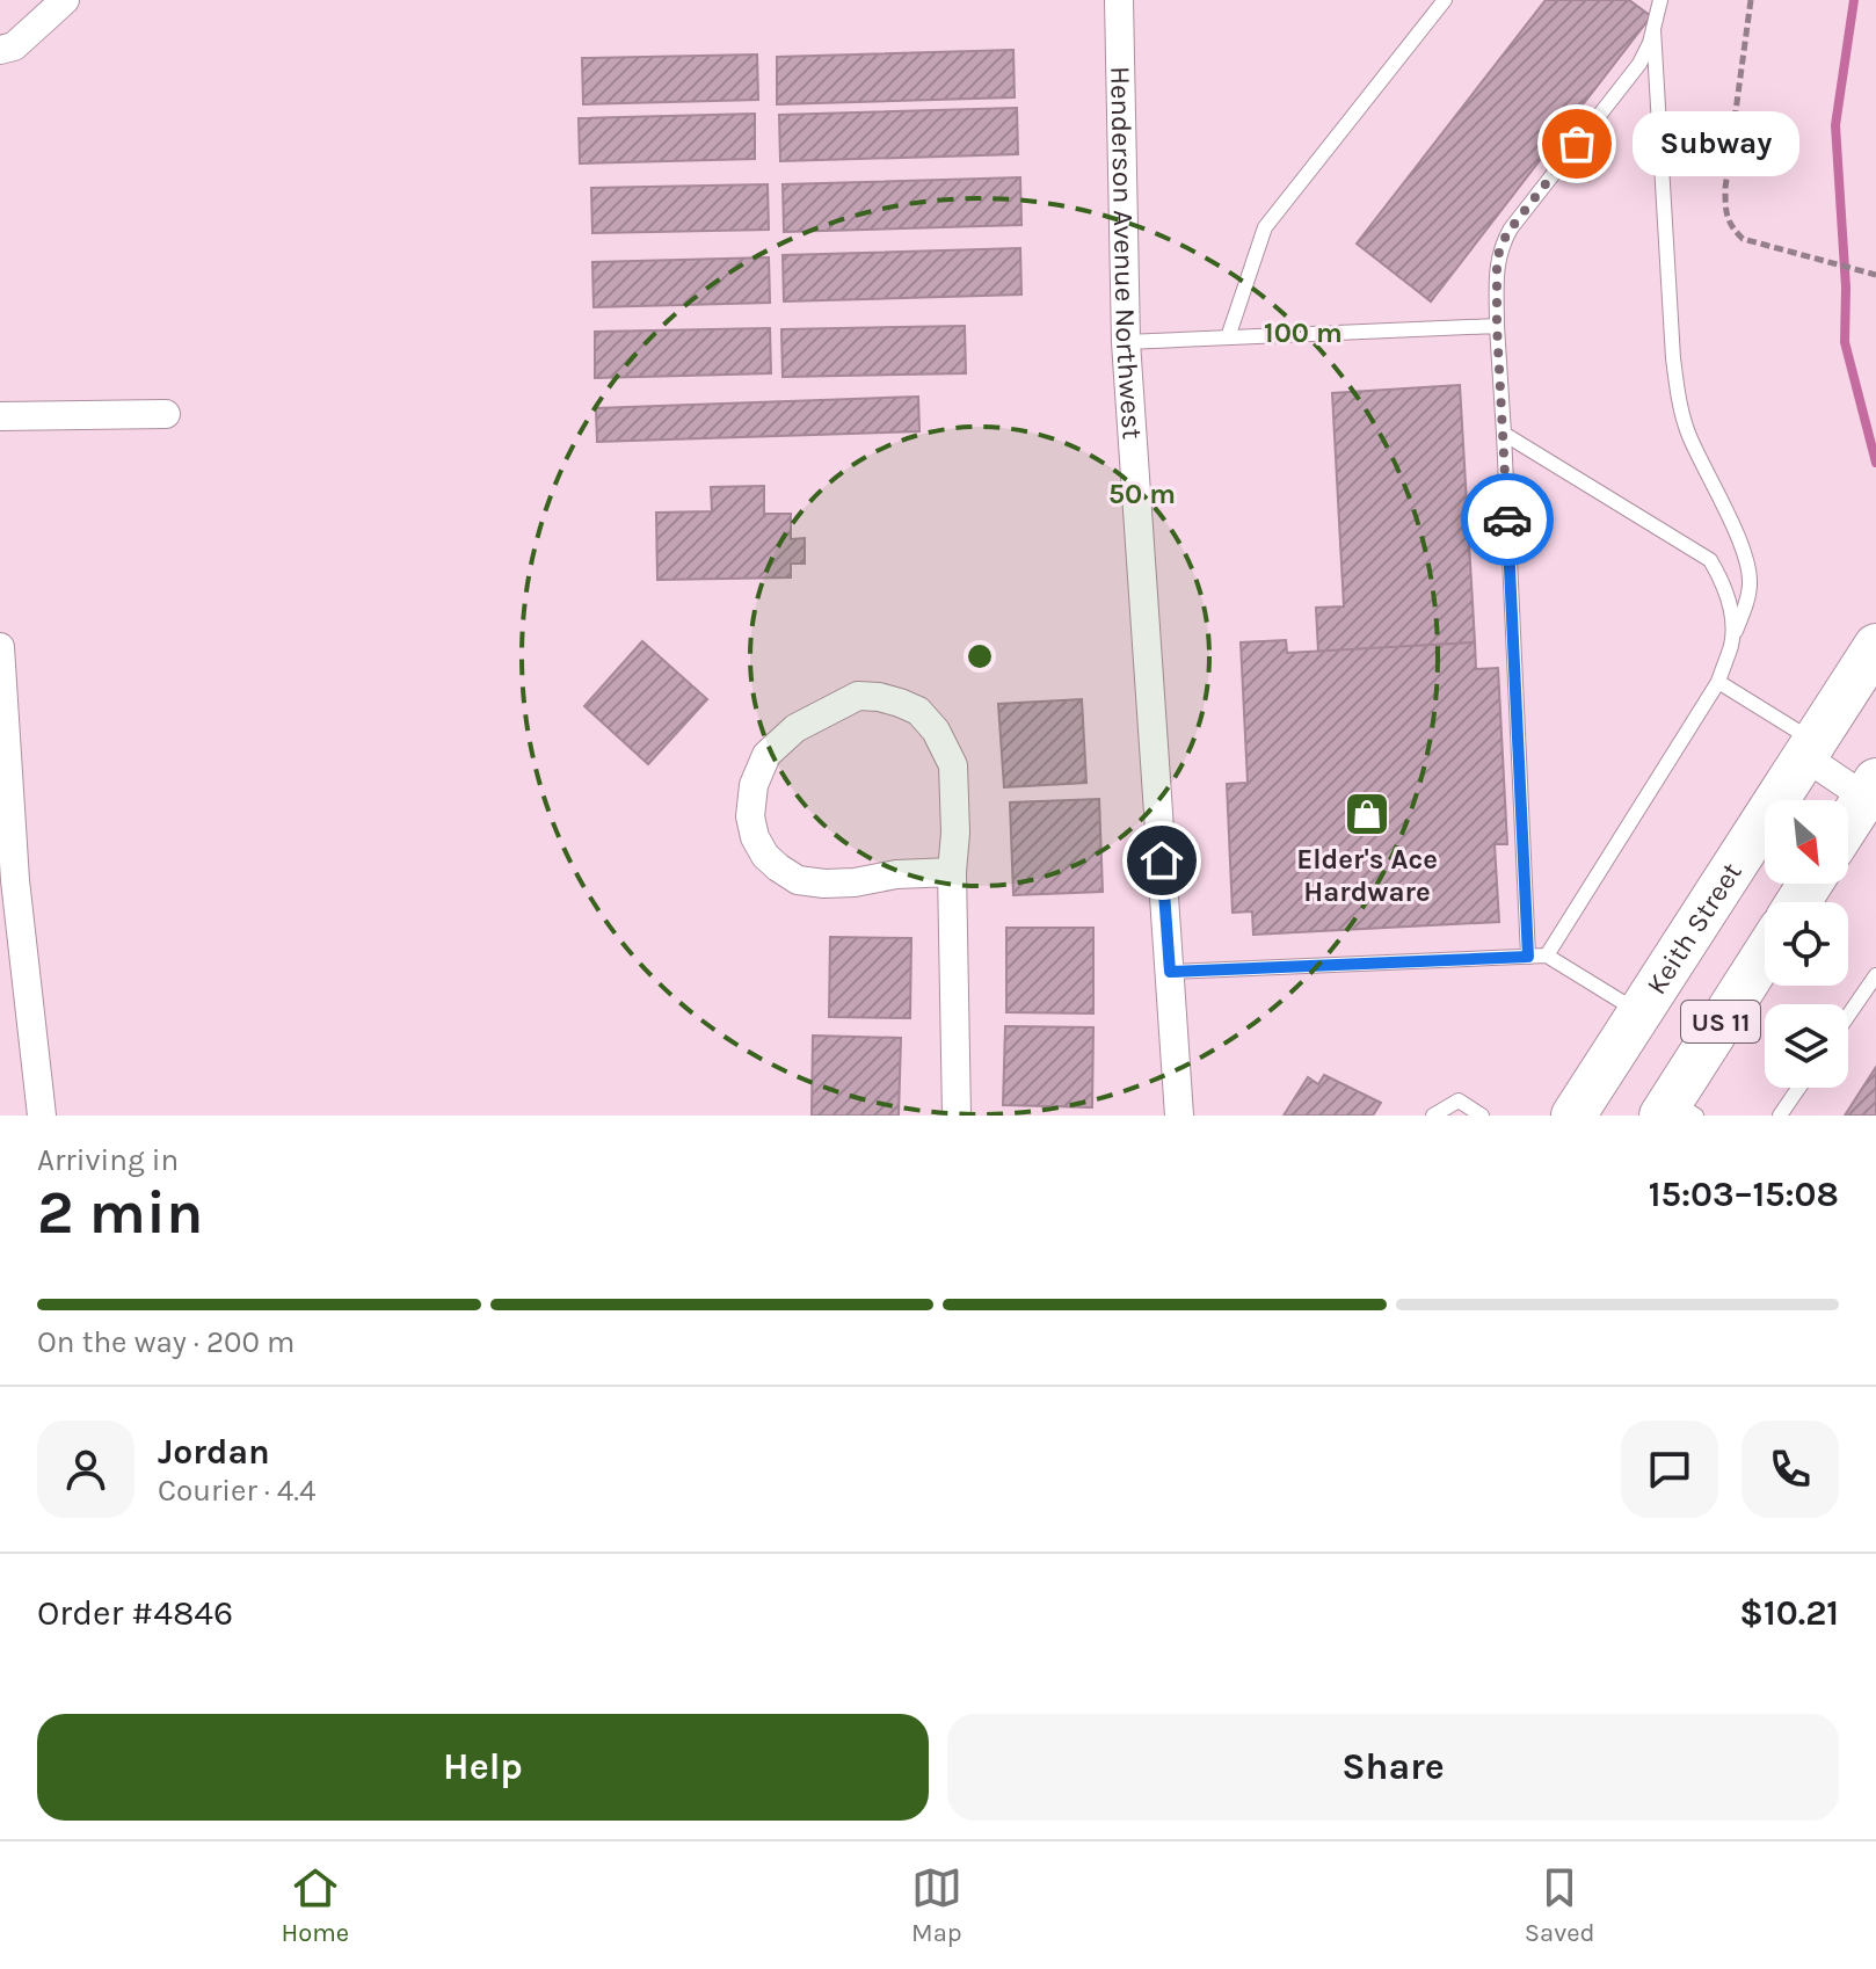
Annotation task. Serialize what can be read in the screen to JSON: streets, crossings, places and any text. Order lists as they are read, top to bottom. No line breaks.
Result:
{"streets":{"main road":["Keith Street","US 11"],"street":["Henderson Avenue Northwest"]},"places":{"other":["Subway"],"shop":["Elder's Ace Hardware"]},"north":"bottom right","page":{"bubble":"Subway","heading":["2 min","Arriving in","15:03–15:08"],"panel":["Jordan","Courier · 4.4","Order #4846","$10.21"],"bar":"On the way · 200 m","buttons":["Help","Share"],"tabs":["Home","Map","Saved"]},"rings":["100 m","50 m"]}
